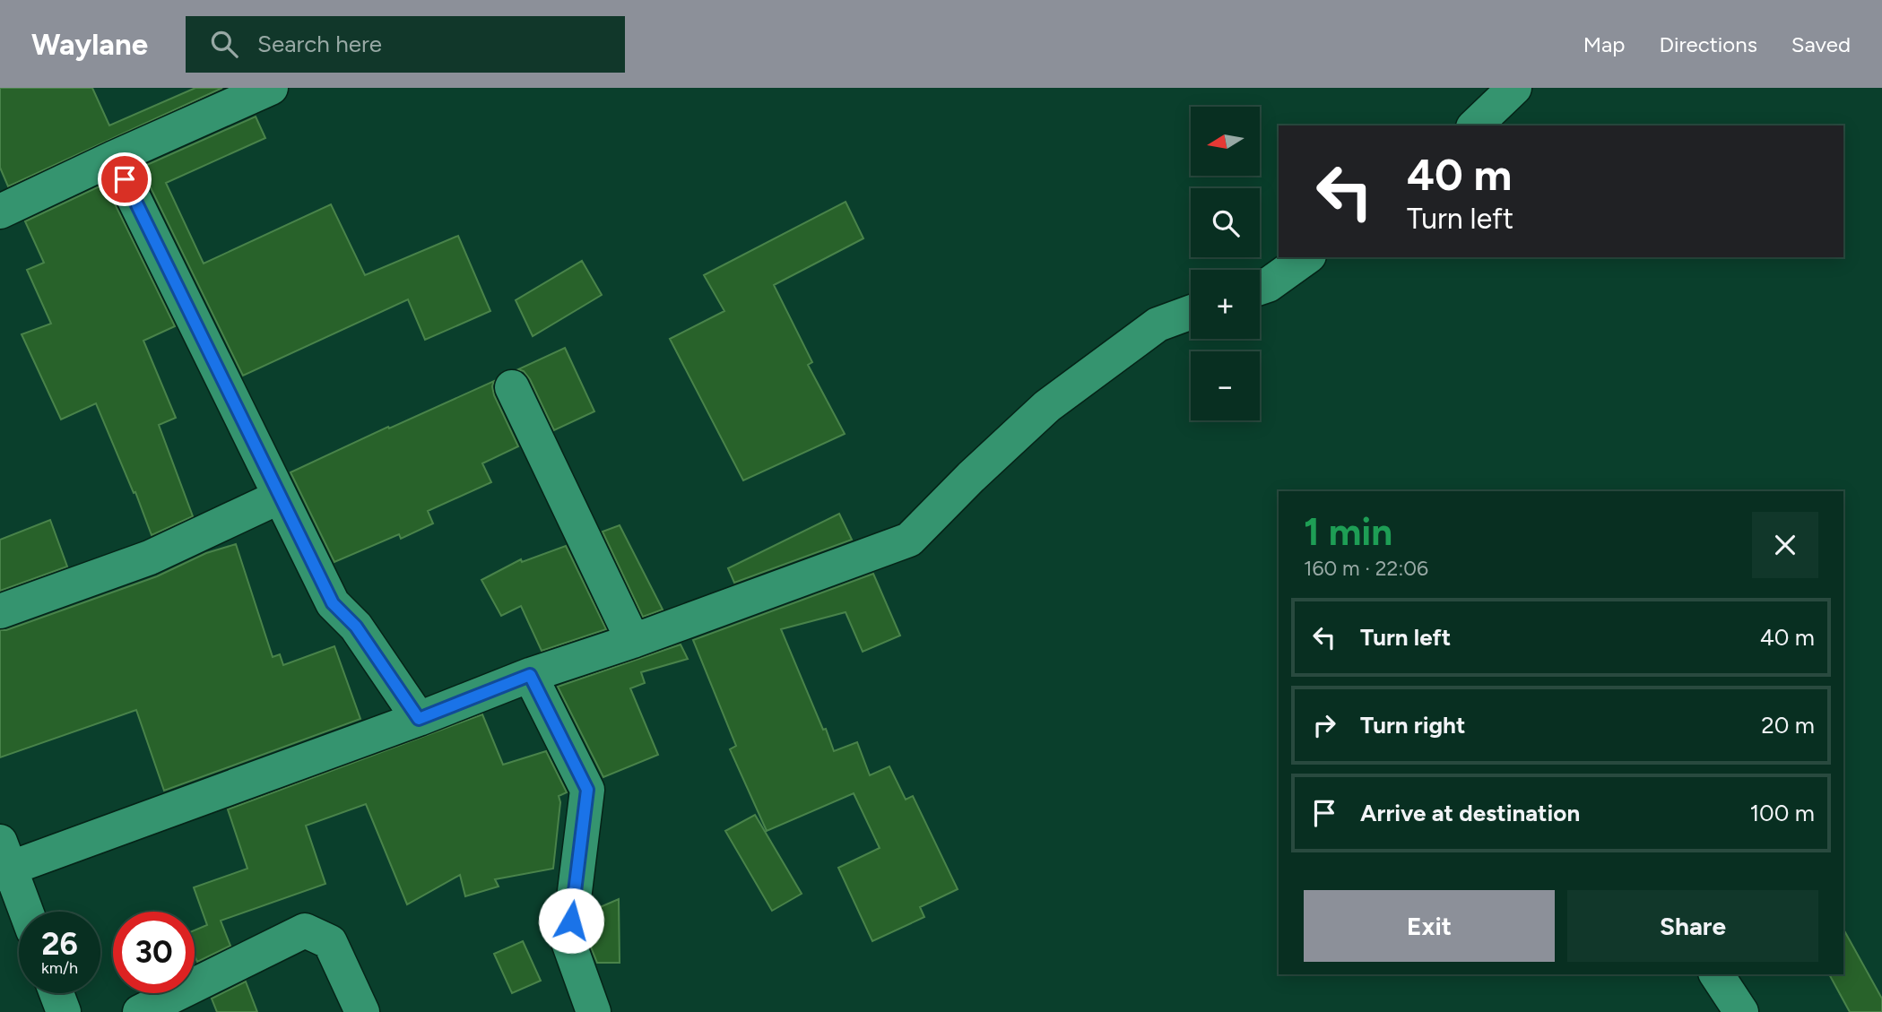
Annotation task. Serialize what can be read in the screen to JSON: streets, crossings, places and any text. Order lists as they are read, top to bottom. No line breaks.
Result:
{"north":"left","page":{"header":"Waylane","search":"Search here","nav":["Map","Directions","Saved"],"map_buttons":["+","−"],"turn":["40 m","Turn left"],"heading":["1 min","160 m · 22:06"],"list":[{"name":"Turn left","value":"40 m"},{"name":"Turn right","value":"20 m"},{"name":"Arrive at destination","value":"100 m"}],"buttons":["Exit","Share"],"speed":"26 km/h","limit":"30"}}
